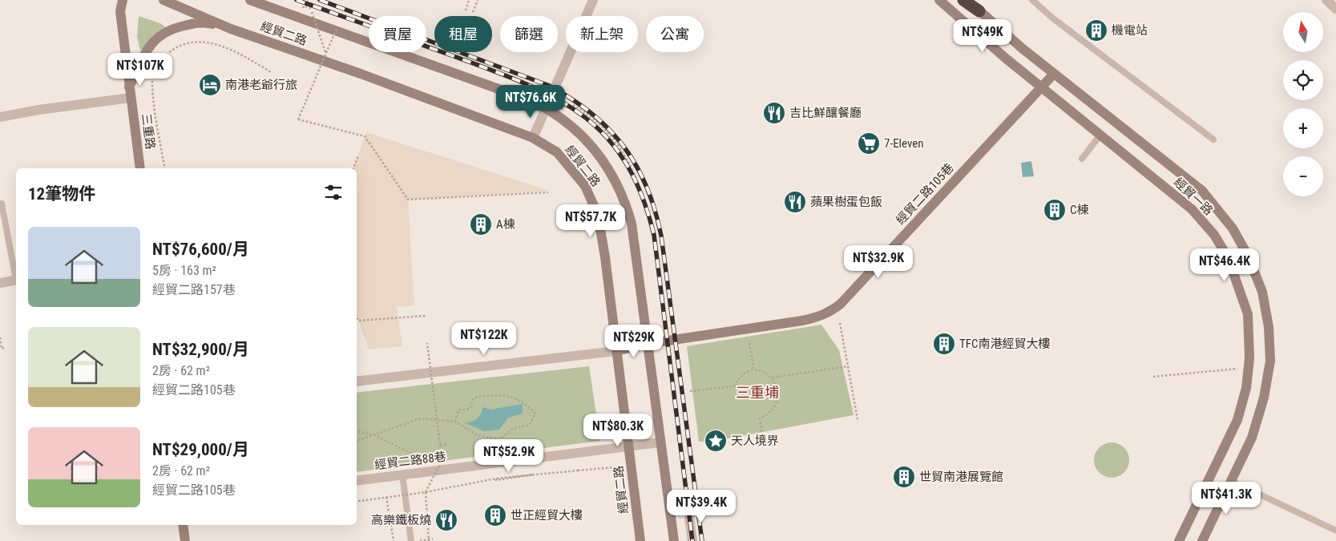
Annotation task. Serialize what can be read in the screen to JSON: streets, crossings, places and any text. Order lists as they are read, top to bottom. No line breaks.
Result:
{"streets":{"street":["經貿二路","三重路","經貿二路105巷","經貿一路","經貿二路88巷"]},"crossings":[["經貿二路","經貿二路105巷"],["經貿二路","經貿二路88巷"],["經貿二路105巷","經貿一路"]],"districts":["三重埔"],"places":{"building":["機電站","C棟","A棟","TFC南港經貿大樓","世貿南港展覽館","世正經貿大樓"],"hotel":["南港老爺行旅"],"restaurant":["吉比鮮釀餐廳","蘋果樹蛋包飯","高樂鐵板燒"],"supermarket":["7-Eleven"],"place":["天人境界"]},"north":"top","page":{"map_buttons":["+","−"],"chip":["買屋","租屋","篩選","新上架","公寓"],"price":["NT$49K","NT$107K","NT$76.6K","NT$57.7K","NT$32.9K","NT$46.4K","NT$122K","NT$29K","NT$80.3K","NT$52.9K","NT$41.3K","NT$39.4K"],"heading":"12筆物件","list":[{"name":"NT$76,600/月","note":"5房 · 163 m² · 經貿二路157巷"},{"name":"NT$32,900/月","note":"2房 · 62 m² · 經貿二路105巷"},{"name":"NT$29,000/月","note":"2房 · 62 m² · 經貿二路105巷"}]}}
